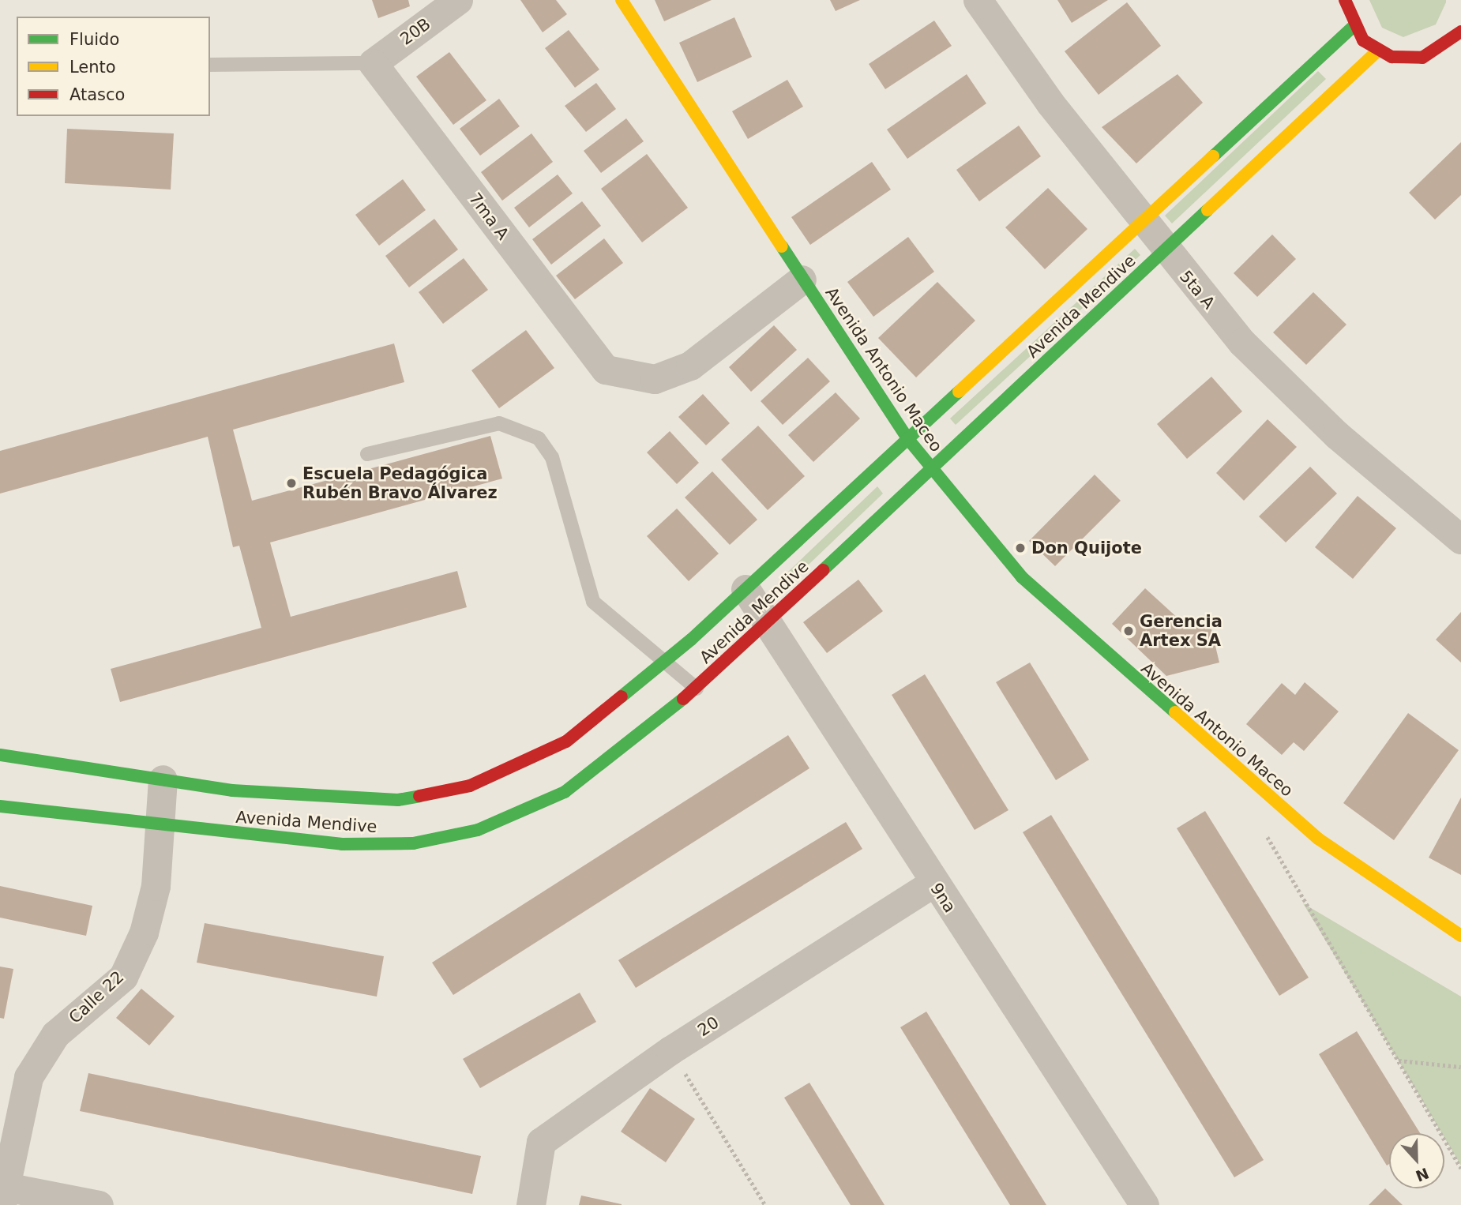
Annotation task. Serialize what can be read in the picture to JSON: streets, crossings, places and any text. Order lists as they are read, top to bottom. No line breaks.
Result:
{"streets":{"street":["20B","7ma A","5ta A","Avenida Mendive","Avenida Antonio Maceo","9na","Calle 22","20"]},"crossings":[["20B","7ma A"],["7ma A","Avenida Antonio Maceo"],["5ta A","Avenida Mendive"],["Avenida Mendive","Avenida Antonio Maceo"],["Avenida Mendive","9na"],["Avenida Mendive","Calle 22"],["9na","20"]],"places":["Escuela Pedagógica Rubén Bravo Álvarez","Don Quijote","Gerencia Artex SA"],"legend":["Fluido","Lento","Atasco"],"north":"bottom"}
